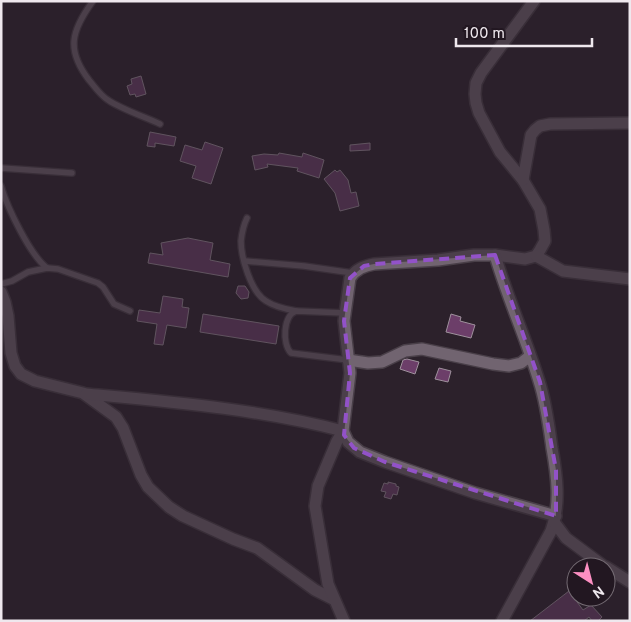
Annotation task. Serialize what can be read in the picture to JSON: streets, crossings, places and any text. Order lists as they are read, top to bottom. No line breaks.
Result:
{"scale_bar":"100 m","north":"bottom right"}
